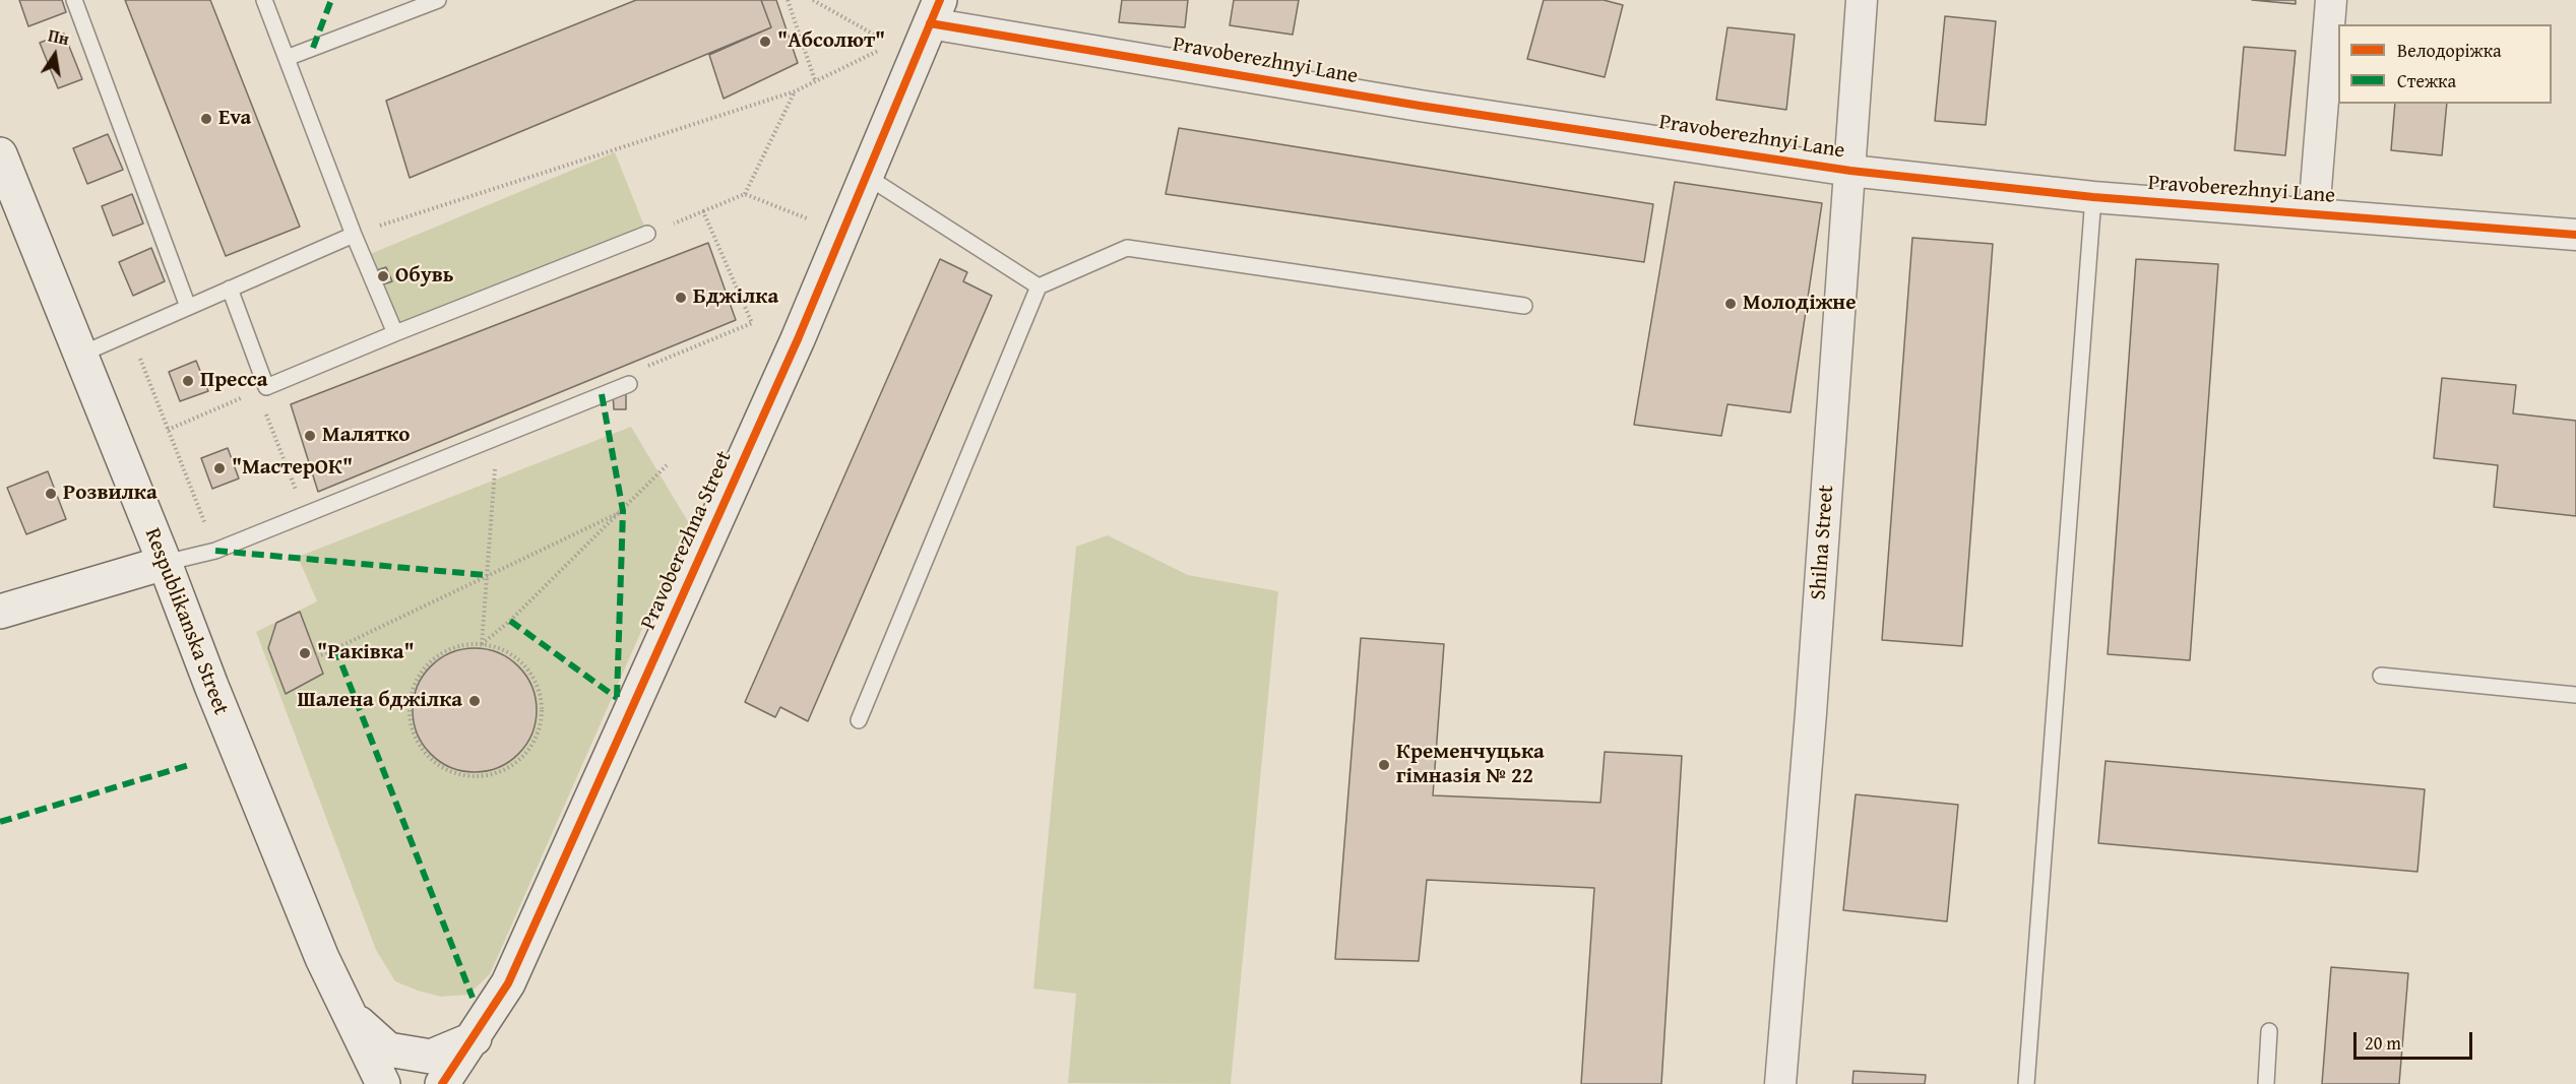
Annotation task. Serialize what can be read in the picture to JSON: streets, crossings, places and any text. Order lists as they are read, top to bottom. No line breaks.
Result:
{"streets":{"street":["Pravoberezhnyi Lane","Pravoberezhna Street","Shilna Street","Respublikanska Street"]},"crossings":[["Pravoberezhnyi Lane","Pravoberezhna Street"],["Pravoberezhnyi Lane","Shilna Street"]],"places":["\"Абсолют\"","Eva","Обувь","Бджілка","Молодіжне","Пресса","Малятко","\"МастерОК\"","Розвилка","\"Раківка\"","Шалена бджілка","Кременчуцька гімназія № 22"],"legend":["Велодоріжка","Стежка"],"scale_bar":"20 m","north":"top"}
